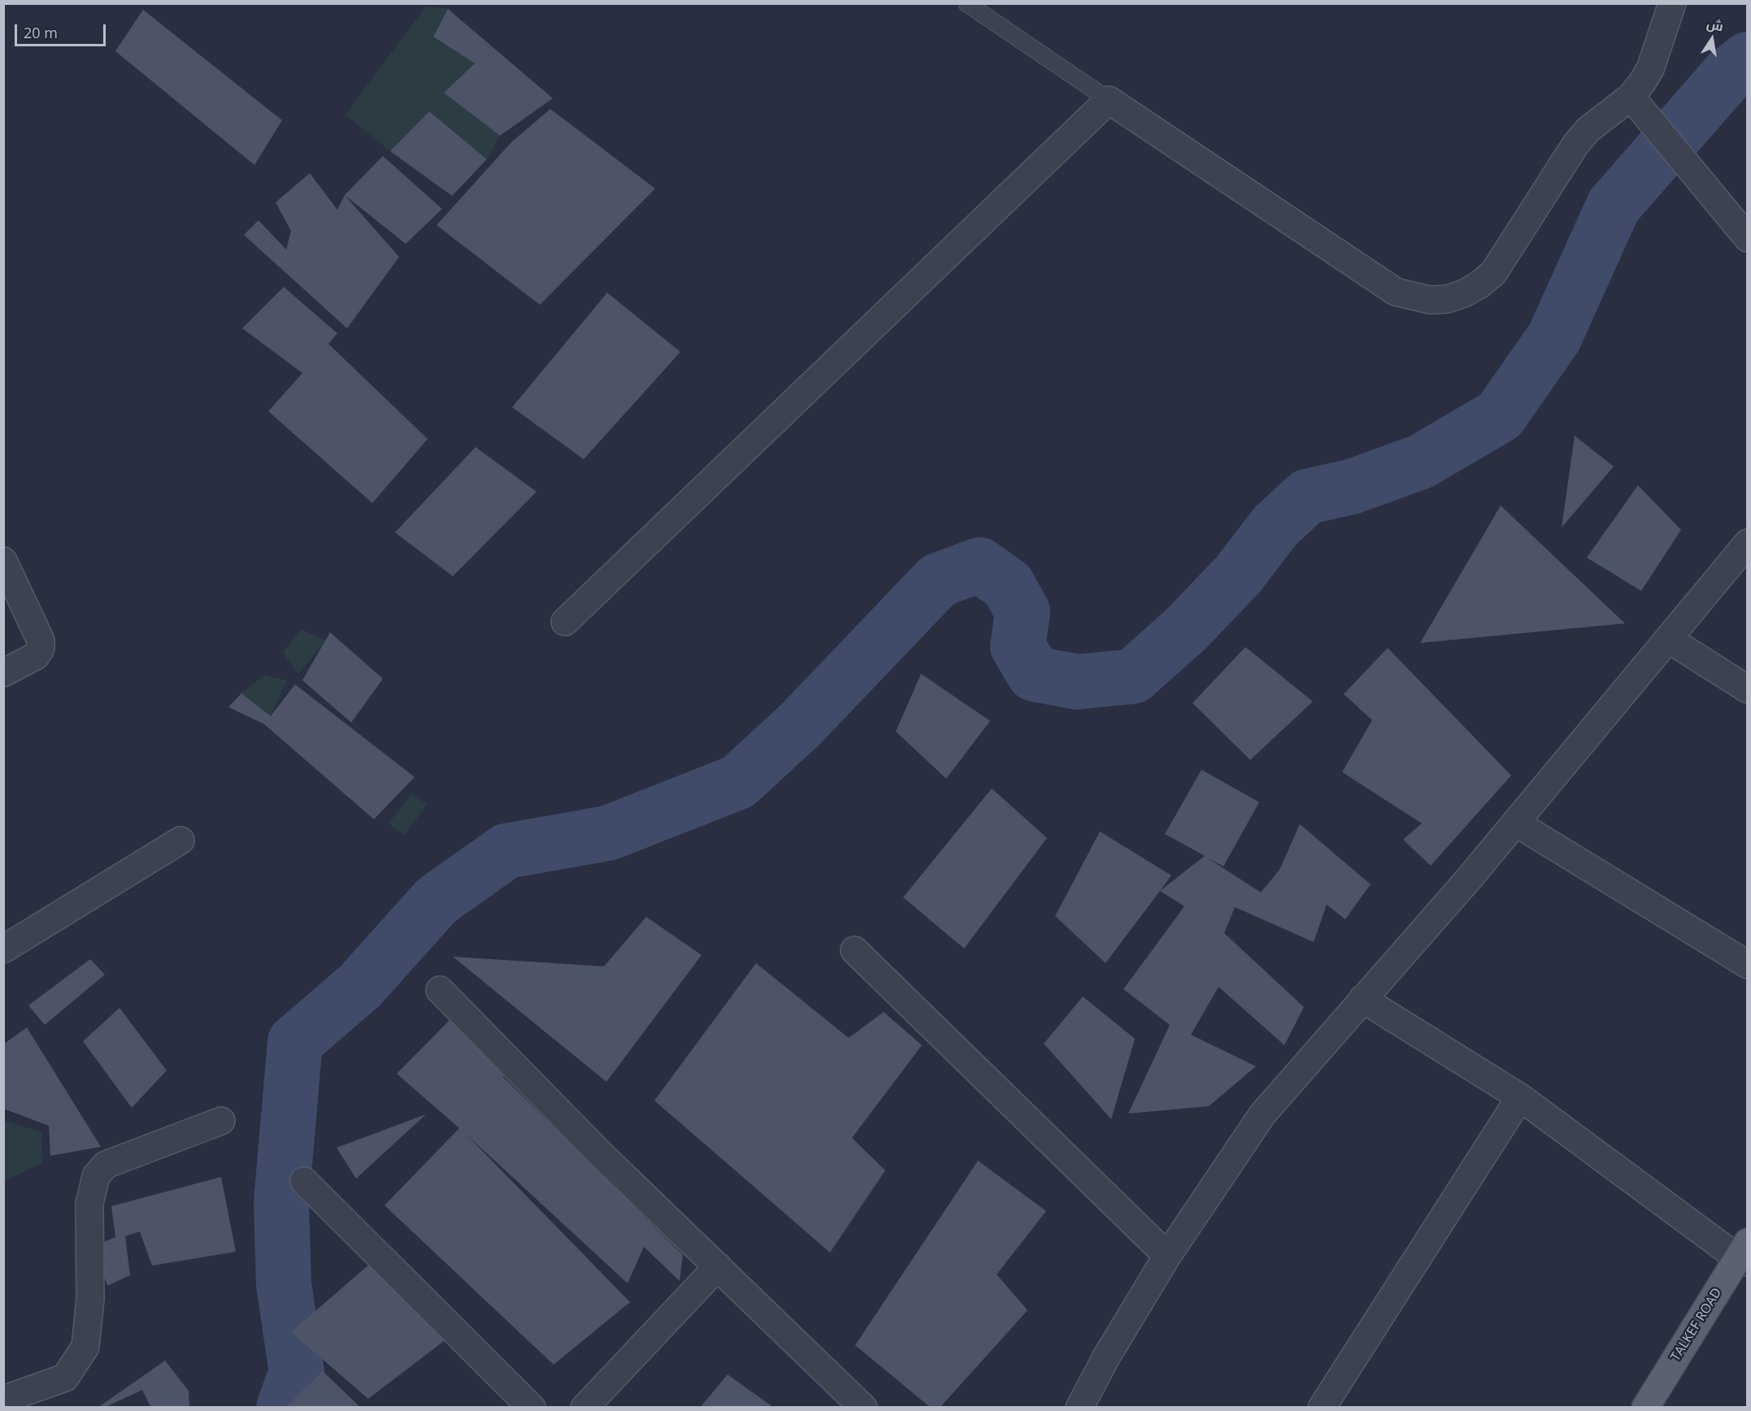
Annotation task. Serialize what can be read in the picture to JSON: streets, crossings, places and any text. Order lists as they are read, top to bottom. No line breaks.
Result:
{"streets":{"main road":["TALKEF ROAD"]},"scale_bar":"20 m","north":"top"}
